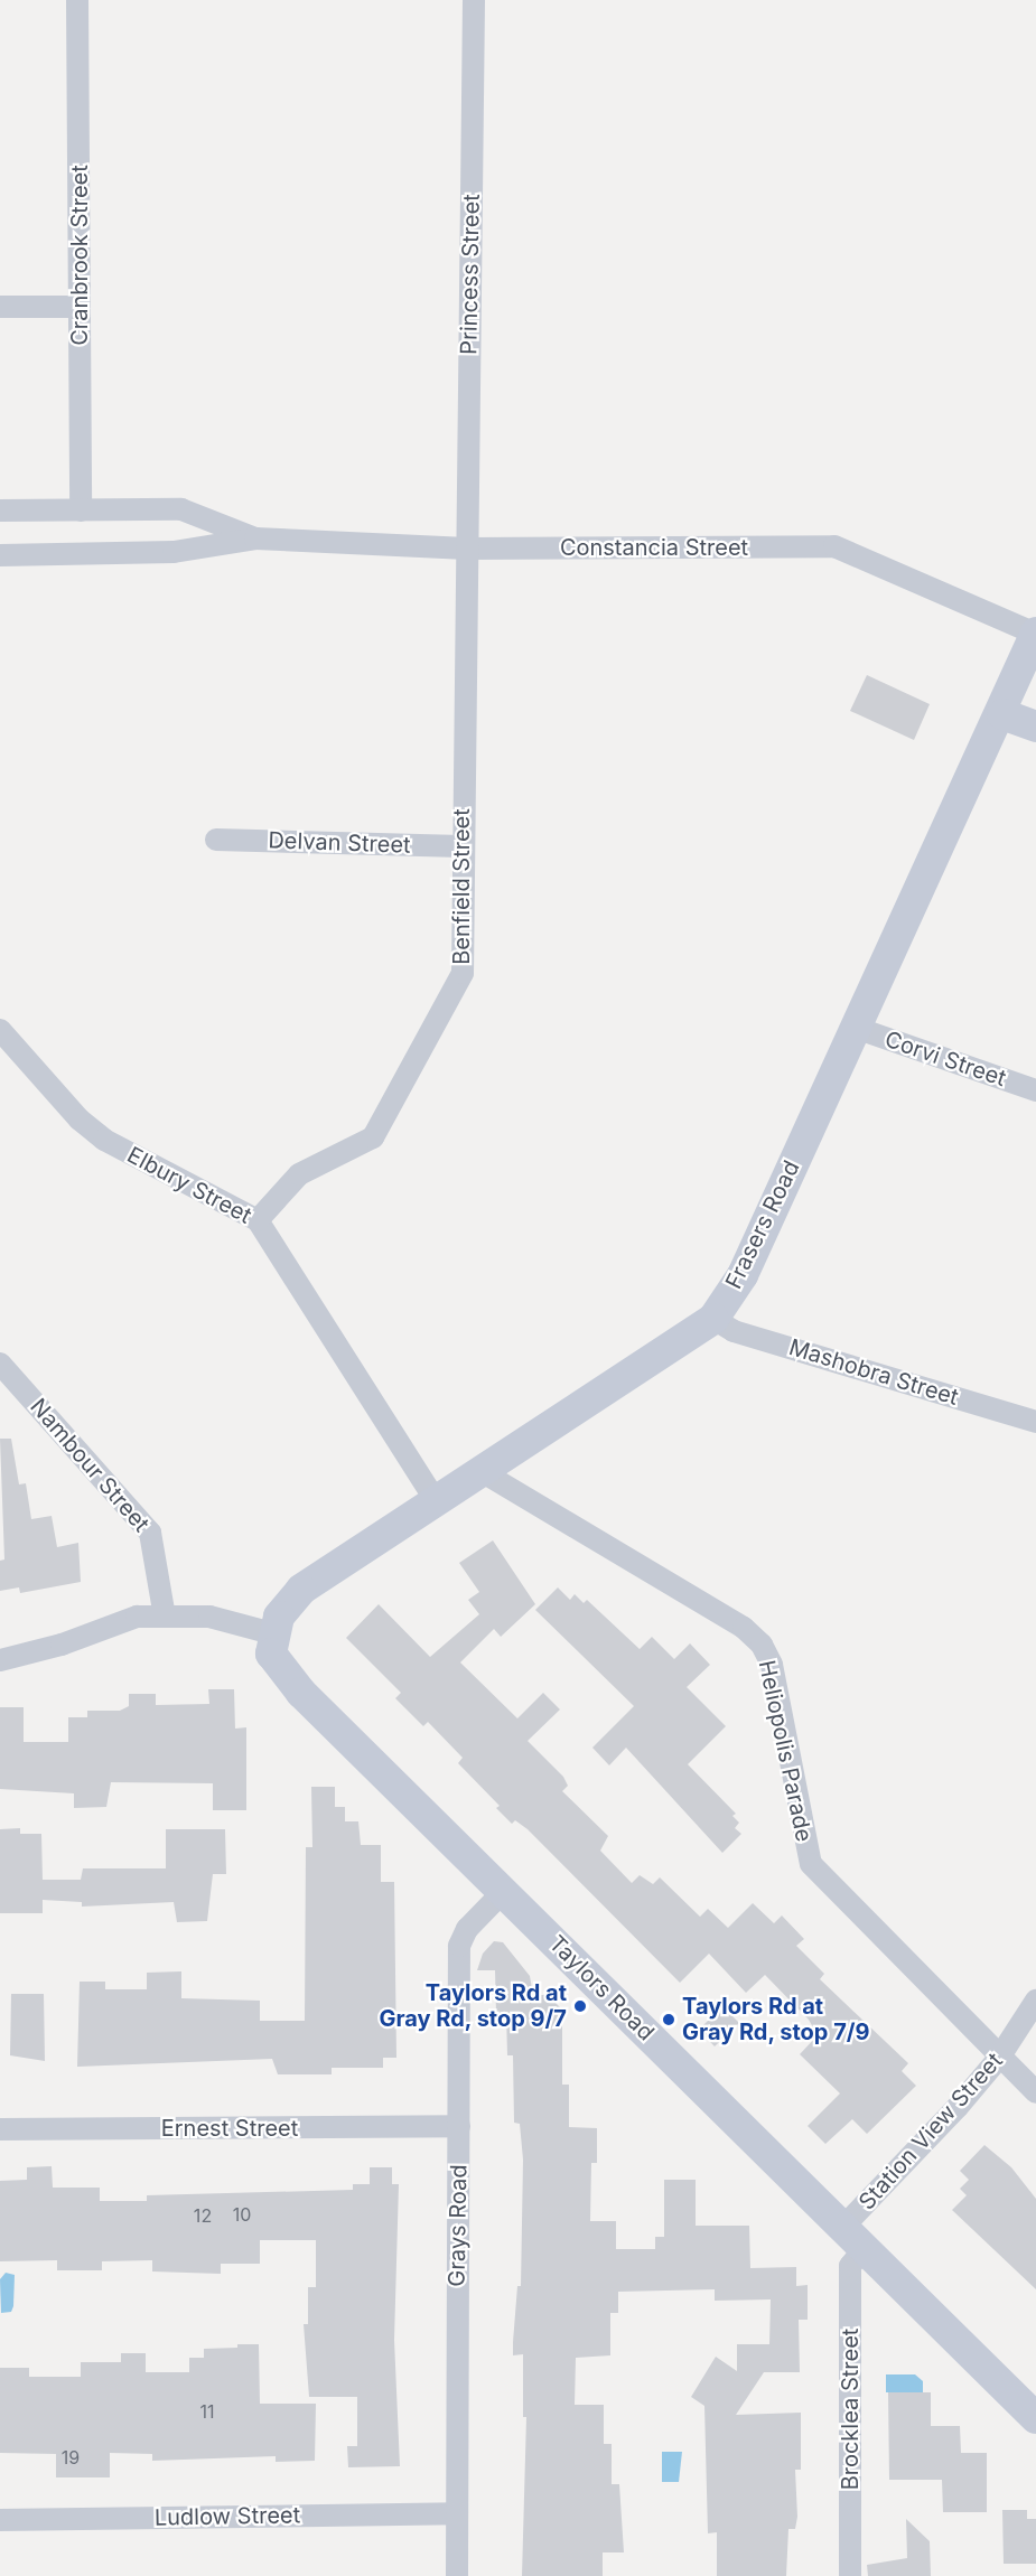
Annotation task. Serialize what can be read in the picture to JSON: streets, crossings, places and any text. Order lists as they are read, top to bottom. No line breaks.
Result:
{"streets":{"street":["Cranbrook Street","Princess Street","Constancia Street","Delvan Street","Benfield Street","Corvi Street","Elbury Street","Frasers Road","Mashobra Street","Nambour Street","Heliopolis Parade","Taylors Road","Ernest Street","Station View Street","Grays Road","Brocklea Street","Ludlow Street"]},"crossings":[["Cranbrook Street","Constancia Street"],["Princess Street","Constancia Street"],["Princess Street","Benfield Street"],["Constancia Street","Benfield Street"],["Constancia Street","Frasers Road"],["Delvan Street","Benfield Street"],["Benfield Street","Elbury Street"],["Corvi Street","Frasers Road"],["Elbury Street","Frasers Road"],["Frasers Road","Mashobra Street"],["Frasers Road","Heliopolis Parade"],["Frasers Road","Taylors Road"],["Heliopolis Parade","Station View Street"],["Taylors Road","Station View Street"],["Taylors Road","Grays Road"],["Taylors Road","Brocklea Street"],["Ernest Street","Grays Road"],["Station View Street","Brocklea Street"],["Grays Road","Ludlow Street"]],"places":["Taylors Rd at Gray Rd, stop 9/7","Taylors Rd at Gray Rd, stop 7/9"],"house_numbers":["10","12","11","19"]}
